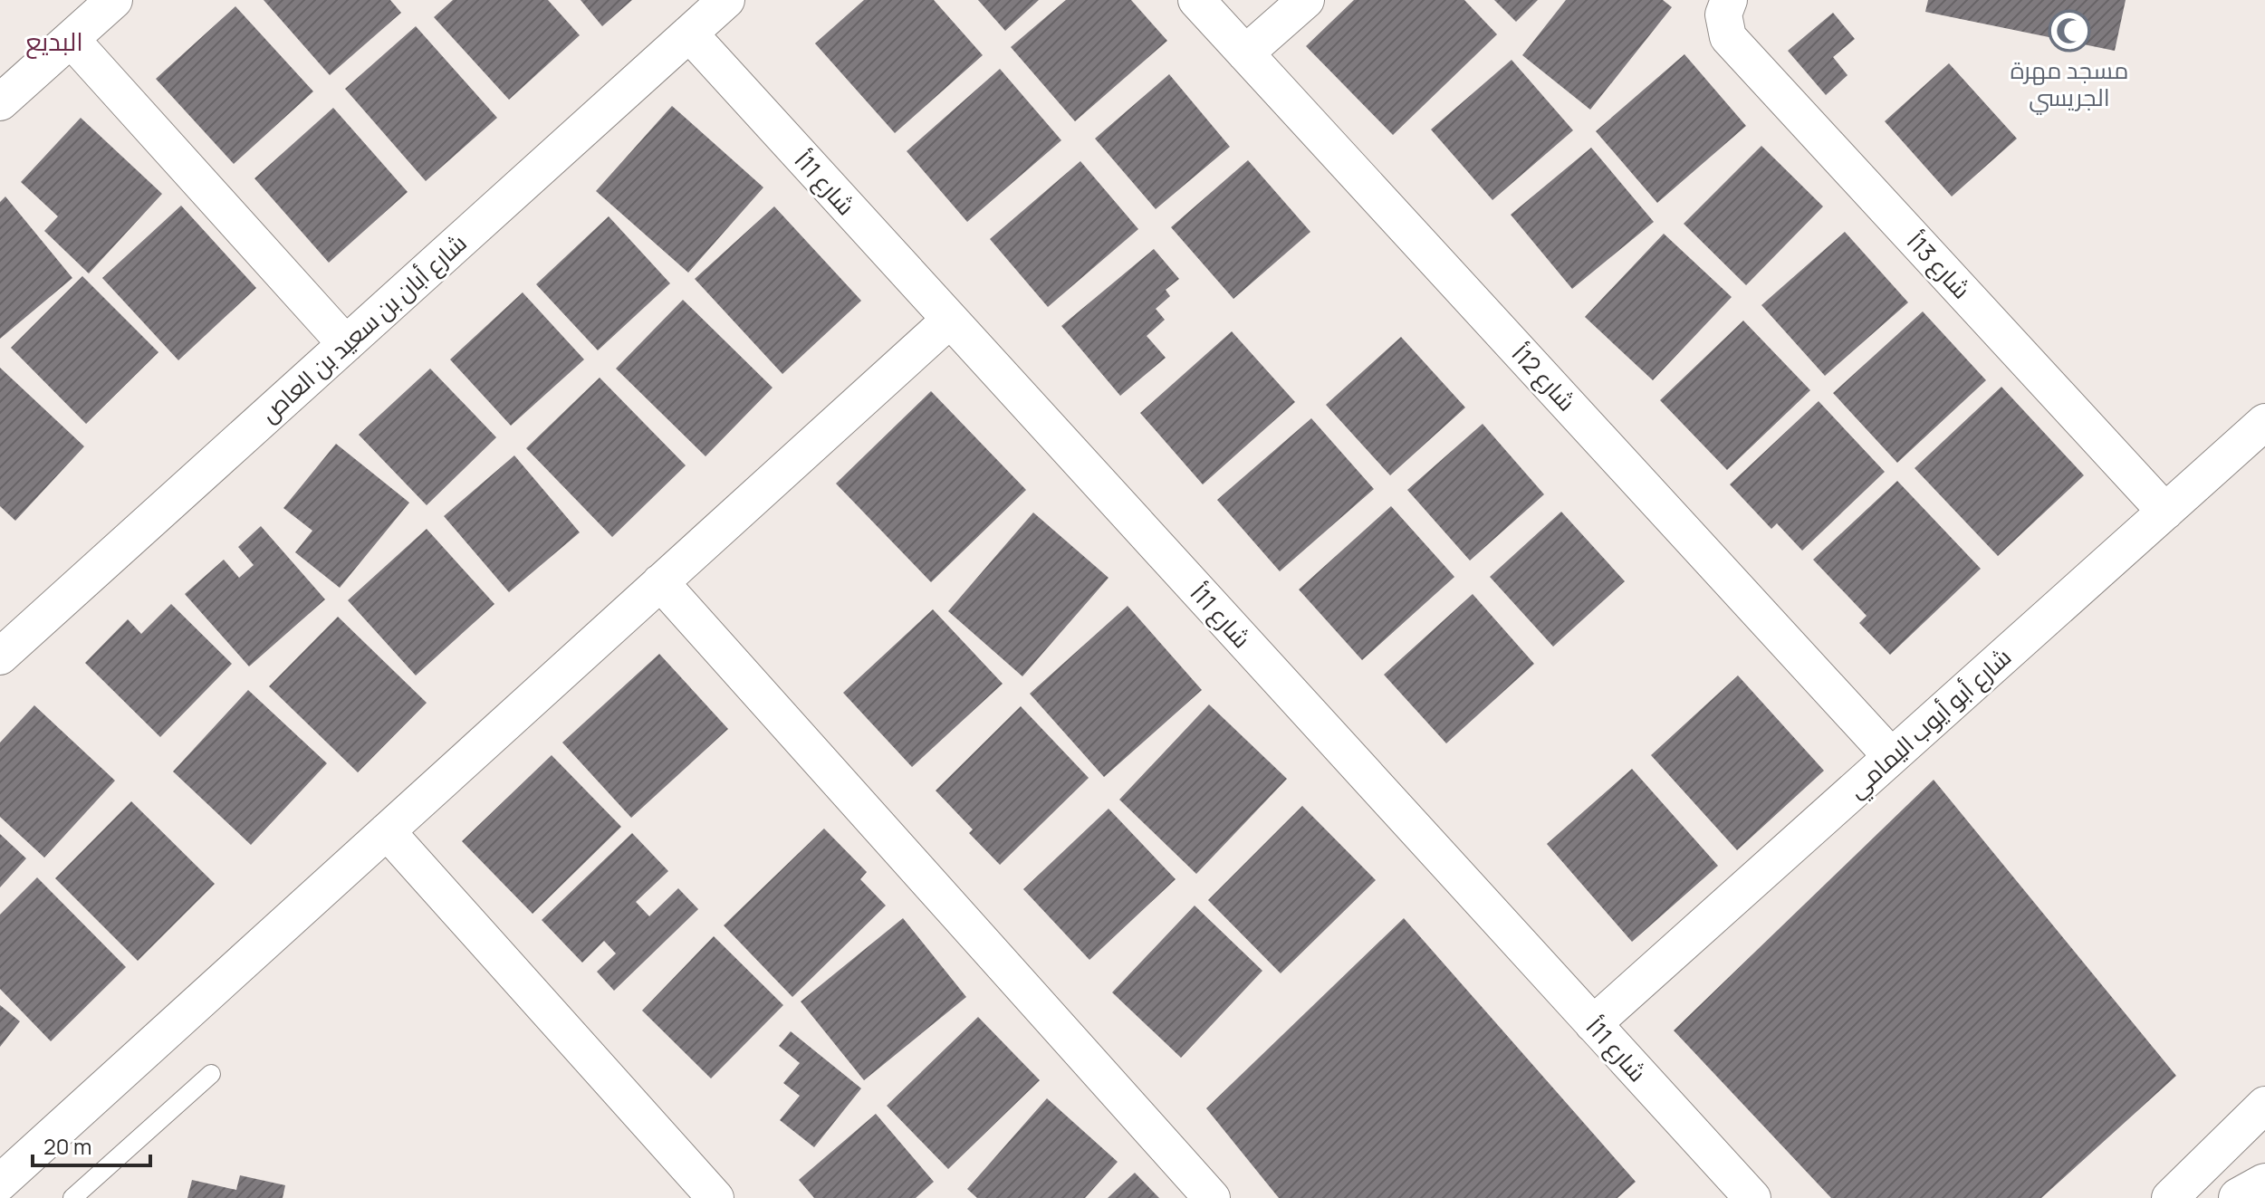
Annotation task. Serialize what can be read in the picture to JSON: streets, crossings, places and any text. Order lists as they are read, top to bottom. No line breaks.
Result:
{"streets":{"street":["شارع 11أ","شارع 13أ","شارع أبان بن سعيد بن العاص","شارع 12أ","شارع أبو أيوب اليمامي"]},"crossings":[["شارع 11أ","شارع أبان بن سعيد بن العاص"],["شارع 11أ","شارع أبو أيوب اليمامي"],["شارع 13أ","شارع أبو أيوب اليمامي"],["شارع 12أ","شارع أبو أيوب اليمامي"]],"districts":["البديع"],"places":{"mosque":["مسجد مهرة الجريسي"]},"scale_bar":"20 m"}
